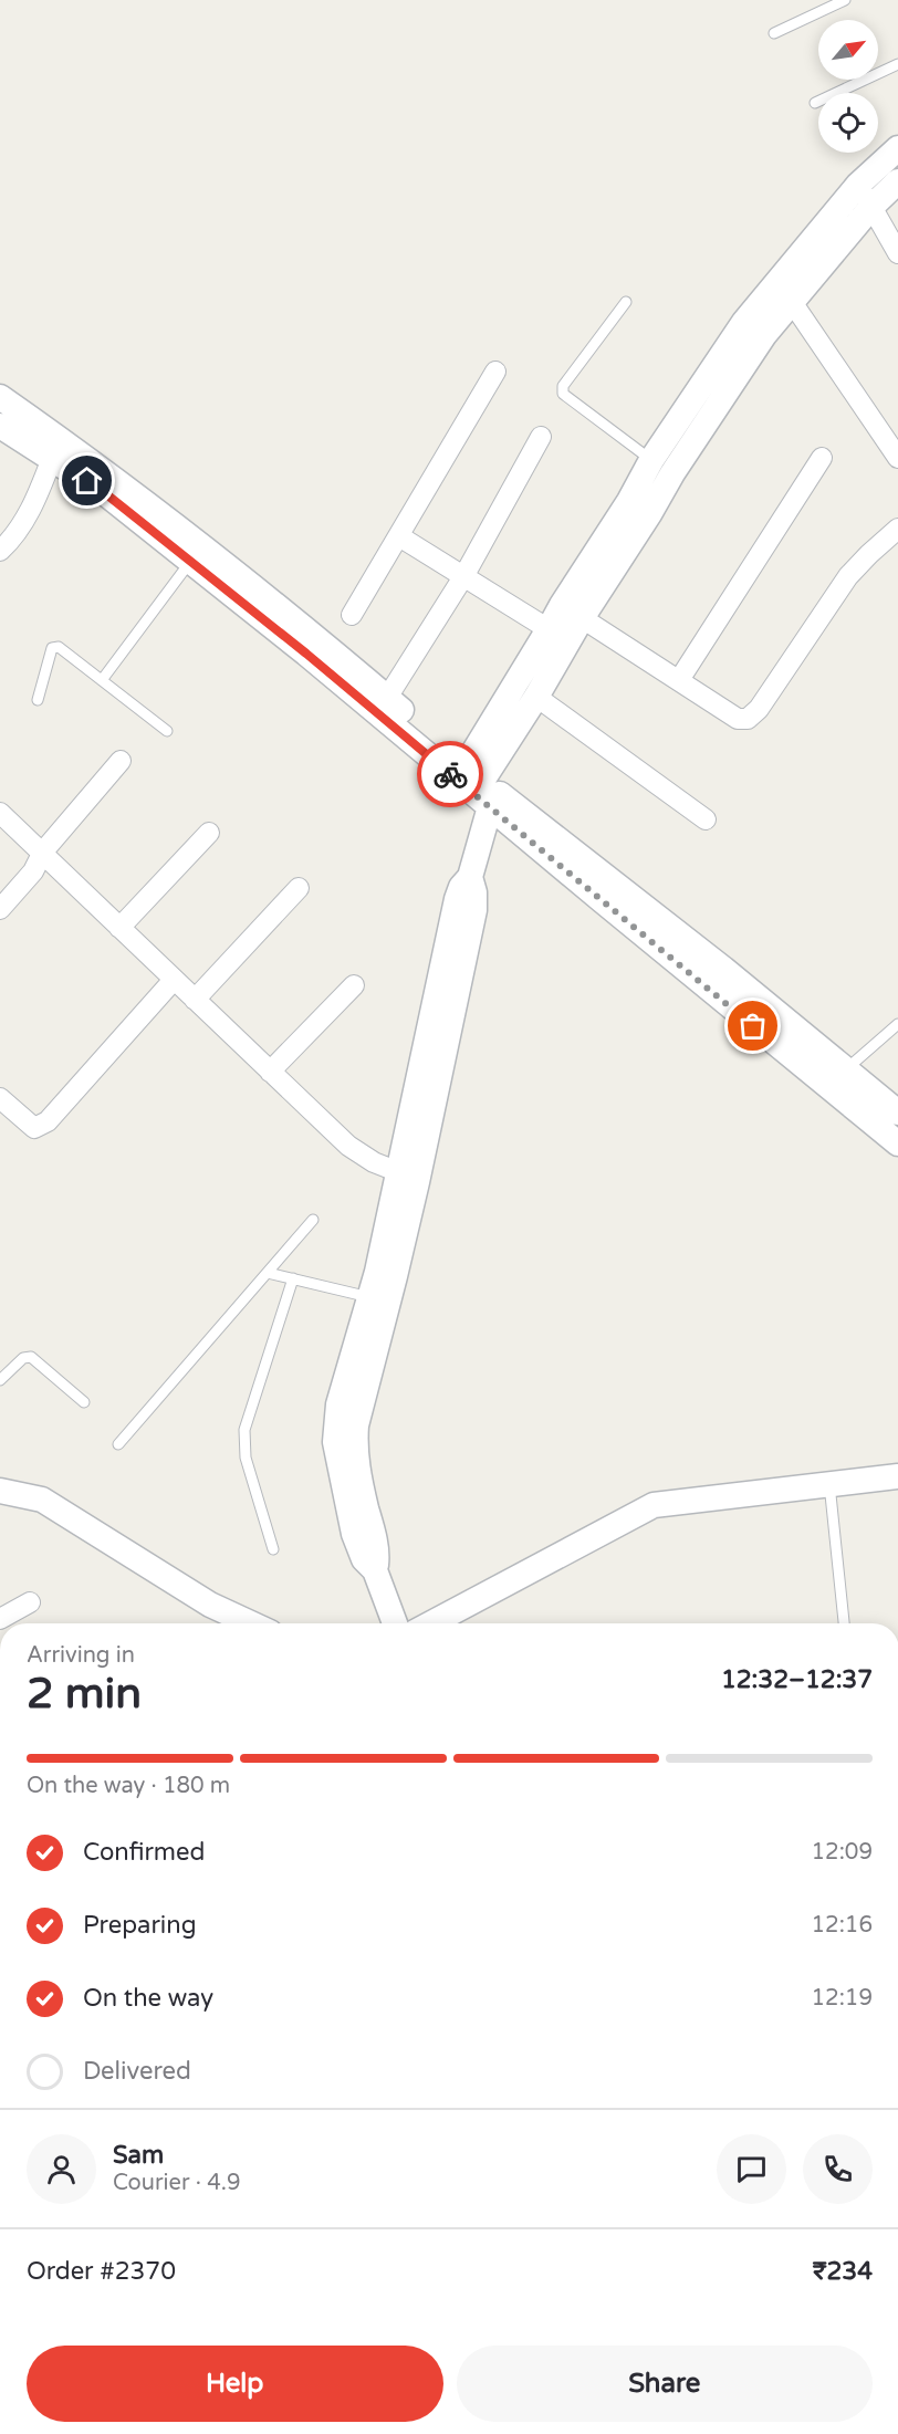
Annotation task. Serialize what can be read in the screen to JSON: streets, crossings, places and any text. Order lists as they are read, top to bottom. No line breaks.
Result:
{"north":"top right","page":{"heading":["2 min","Arriving in","12:32–12:37"],"panel":["Sam","Courier · 4.9","Order #2370","₹234"],"bar":"On the way · 180 m","list":[["Confirmed","12:09"],["Preparing","12:16"],["On the way","12:19"],"Delivered"],"buttons":["Help","Share"]}}
